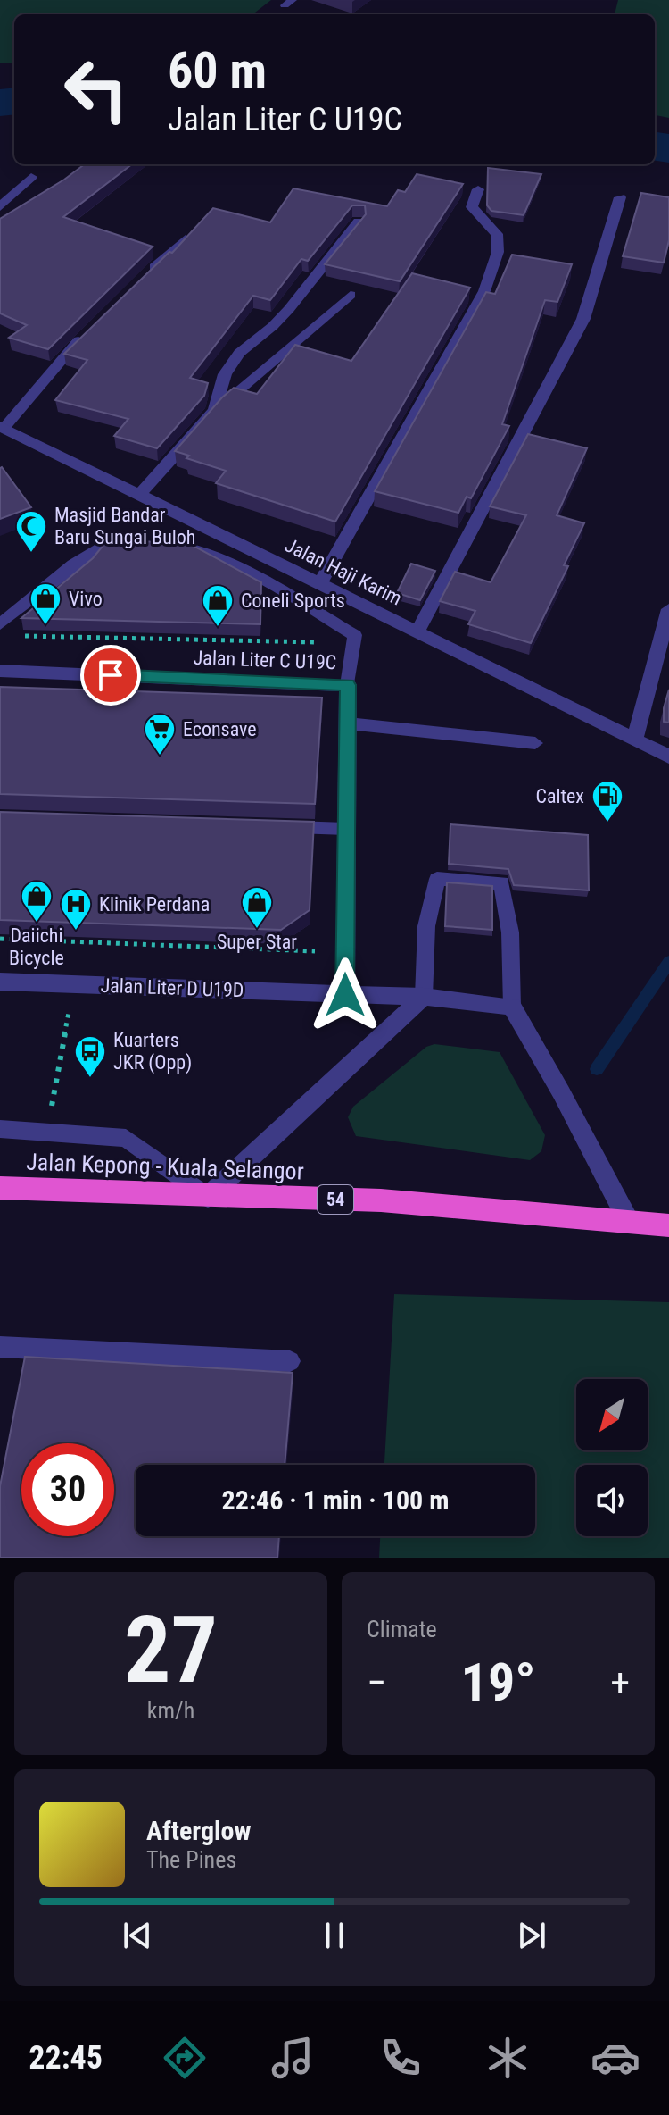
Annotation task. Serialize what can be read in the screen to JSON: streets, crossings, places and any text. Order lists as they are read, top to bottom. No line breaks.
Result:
{"streets":{"highway":["Jalan Kepong - Kuala Selangor","54"],"street":["Jalan Haji Karim","Jalan Liter C U19C","Jalan Liter D U19D"]},"crossings":[["Jalan Liter C U19C","Jalan Liter D U19D"]],"places":{"mosque":["Masjid Bandar Baru Sungai Buloh"],"shop":["Vivo","Coneli Sports","Daiichi Bicycle","Super Star"],"supermarket":["Econsave"],"fuel station":["Caltex"],"hospital":["Klinik Perdana"],"bus stop":["Kuarters JKR (Opp)"]},"north":"bottom left","page":{"turn":["60 m","Jalan Liter C U19C"],"limit":"30","trip":"22:46 · 1 min · 100 m","tile":[["27","km/h"],"Climate"],"heat":["−","19°","+"],"song":["Afterglow","The Pines"],"tabs":"22:45"}}
